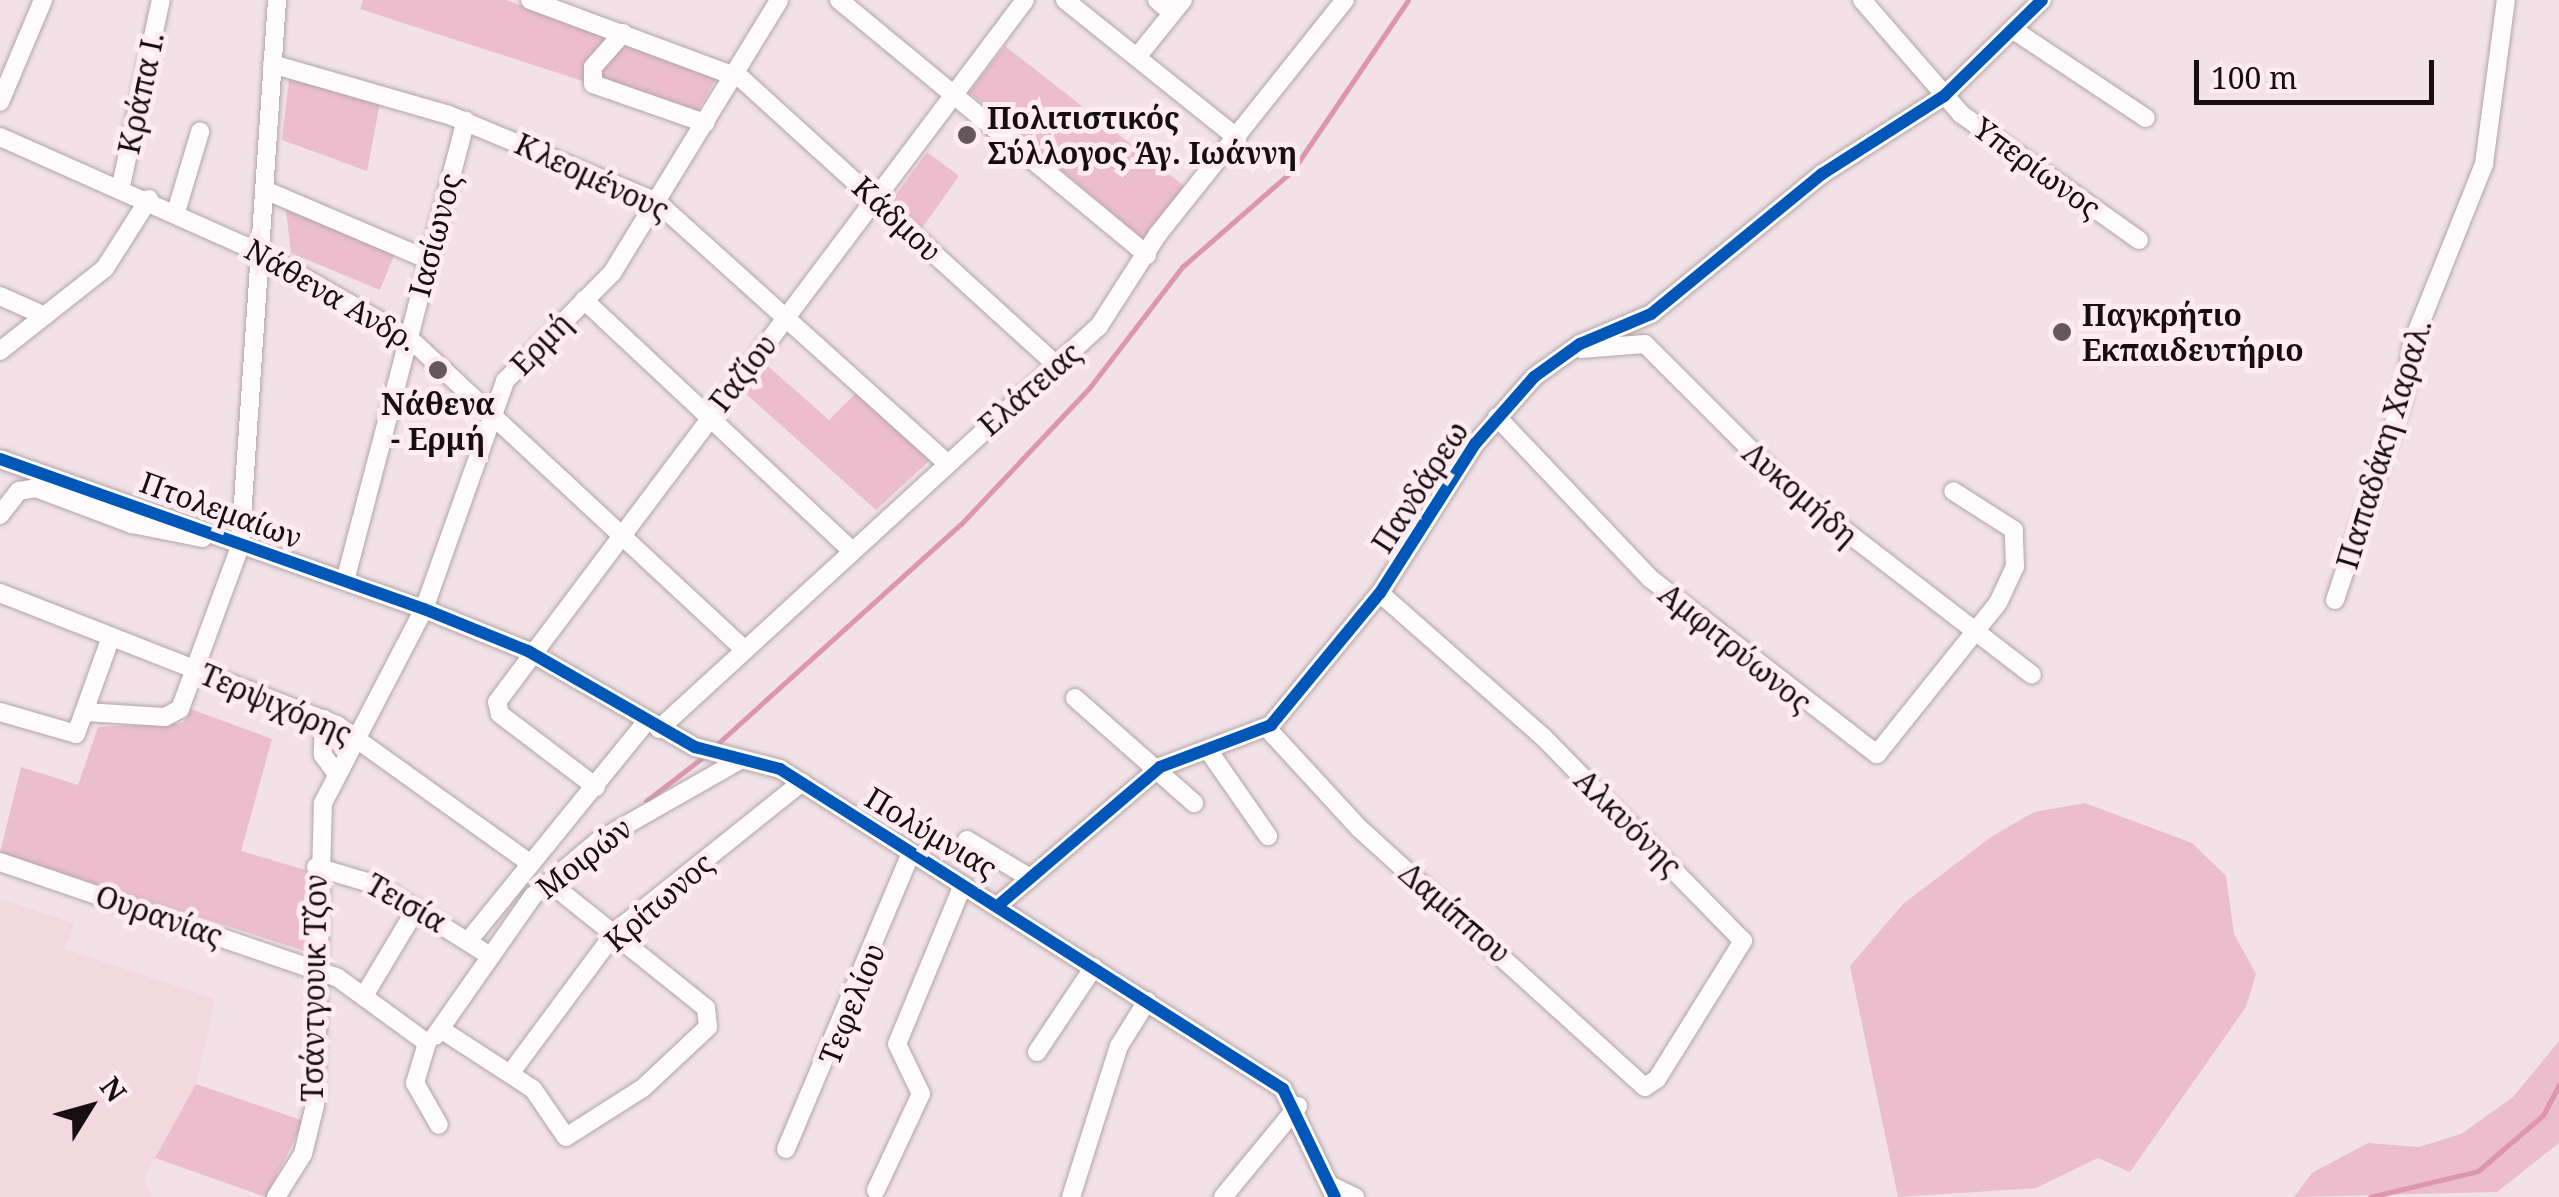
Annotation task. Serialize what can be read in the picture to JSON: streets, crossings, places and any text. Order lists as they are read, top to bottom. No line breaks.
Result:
{"streets":{"street":["Κράπα Ι.","Υπερίωνος","Κλεομένους","Κάδμου","Ιασίωνος","Νάθενα Ανδρ.","Ερμή","Γαζίου","Ελάτειας","Παπαδάκη Χαραλ.","Πανδάρεω","Λυκομήδη","Πτολεμαίων","Αμφιτρύωνος","Τερψιχόρης","Αλκυόνης","Πολύμνιας","Μοιρών","Κρίτωνος","Τεισία","Δαμίππου","Ουρανίας","Τσάντγουικ Τζον","Τεφελίου"]},"crossings":[["Κράπα Ι.","Νάθενα Ανδρ."],["Υπερίωνος","Πανδάρεω"],["Κλεομένους","Ιασίωνος"],["Κλεομένους","Ερμή"],["Κλεομένους","Γαζίου"],["Κλεομένους","Ελάτειας"],["Κάδμου","Ερμή"],["Κάδμου","Γαζίου"],["Κάδμου","Ελάτειας"],["Ιασίωνος","Νάθενα Ανδρ."],["Ιασίωνος","Πτολεμαίων"],["Νάθενα Ανδρ.","Ερμή"],["Νάθενα Ανδρ.","Γαζίου"],["Νάθενα Ανδρ.","Ελάτειας"],["Ερμή","Πτολεμαίων"],["Ερμή","Τερψιχόρης"],["Ερμή","Πολύμνιας"],["Ερμή","Τσάντγουικ Τζον"],["Γαζίου","Ελάτειας"],["Γαζίου","Πολύμνιας"],["Ελάτειας","Τερψιχόρης"],["Ελάτειας","Πολύμνιας"],["Ελάτειας","Τεισία"],["Πανδάρεω","Λυκομήδη"],["Πανδάρεω","Αμφιτρύωνος"],["Πανδάρεω","Αλκυόνης"],["Πανδάρεω","Πολύμνιας"],["Πανδάρεω","Δαμίππου"],["Λυκομήδη","Αμφιτρύωνος"],["Πτολεμαίων","Πολύμνιας"],["Αλκυόνης","Δαμίππου"],["Πολύμνιας","Μοιρών"],["Πολύμνιας","Κρίτωνος"],["Πολύμνιας","Τεφελίου"],["Μοιρών","Τεισία"],["Μοιρών","Ουρανίας"],["Τεισία","Τσάντγουικ Τζον"],["Ουρανίας","Τσάντγουικ Τζον"]],"places":["Πολιτιστικός Σύλλογος Άγ. Ιωάννη","Παγκρήτιο Εκπαιδευτήριο","Νάθενα - Ερμή"],"scale_bar":"100 m","north":"top right"}
